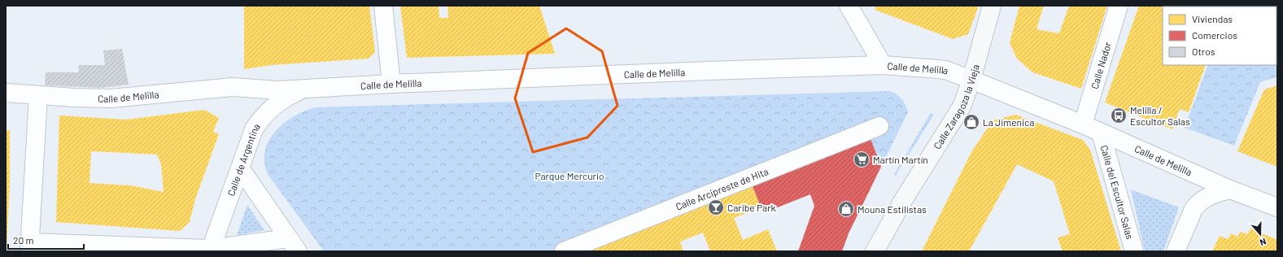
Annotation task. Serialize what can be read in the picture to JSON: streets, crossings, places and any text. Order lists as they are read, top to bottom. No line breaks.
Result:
{"streets":{"main road":["Calle Zaragoza la Vieja"],"street":["Calle Nador","Calle de Melilla","Calle de Argentina","Calle Arcipreste de Hita","Calle del Escultor Salas"]},"crossings":[["Calle Nador","Calle de Melilla"],["Calle de Melilla","Calle Zaragoza la Vieja"],["Calle de Melilla","Calle de Argentina"],["Calle de Melilla","Calle del Escultor Salas"]],"parks":["Parque Mercurio"],"places":{"bus stop":["Melilla / Escultor Salas"],"shop":["La Jimenica","Mouna Estilistas"],"supermarket":["Martín Martín"],"bar":["Caribe Park"]},"legend":["Viviendas","Comercios","Otros"],"scale_bar":"20 m","north":"bottom"}
